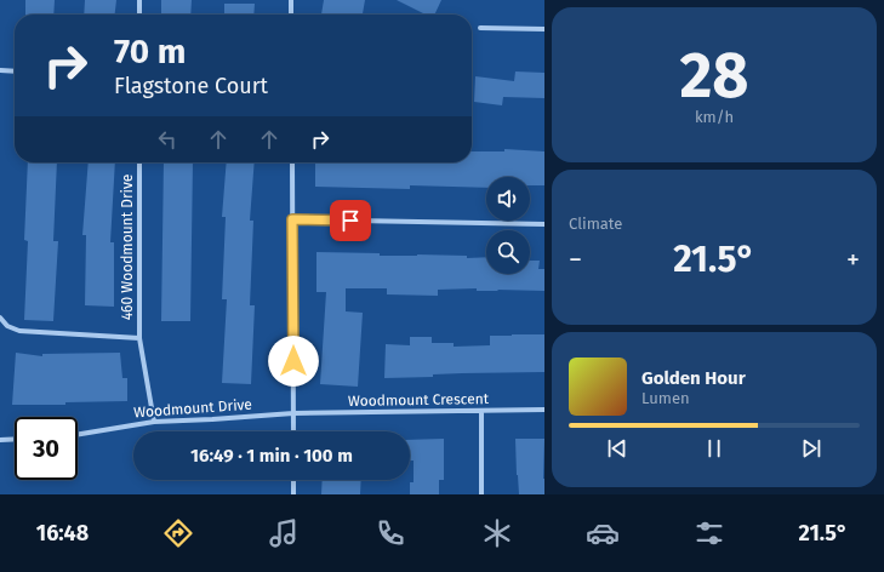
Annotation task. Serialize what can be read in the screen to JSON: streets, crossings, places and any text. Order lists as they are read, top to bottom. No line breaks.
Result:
{"streets":{"street":["460 Woodmount Drive","Woodmount Crescent","Woodmount Drive"]},"crossings":[["460 Woodmount Drive","Woodmount Drive"],["Woodmount Crescent","Woodmount Drive"]],"page":{"tile":[["28","km/h"],"Climate"],"turn":["70 m","Flagstone Court"],"heat":["−","21.5°","+"],"song":["Golden Hour","Lumen"],"limit":"30","trip":"16:49 · 1 min · 100 m","tabs":["16:48","21.5°"]}}
